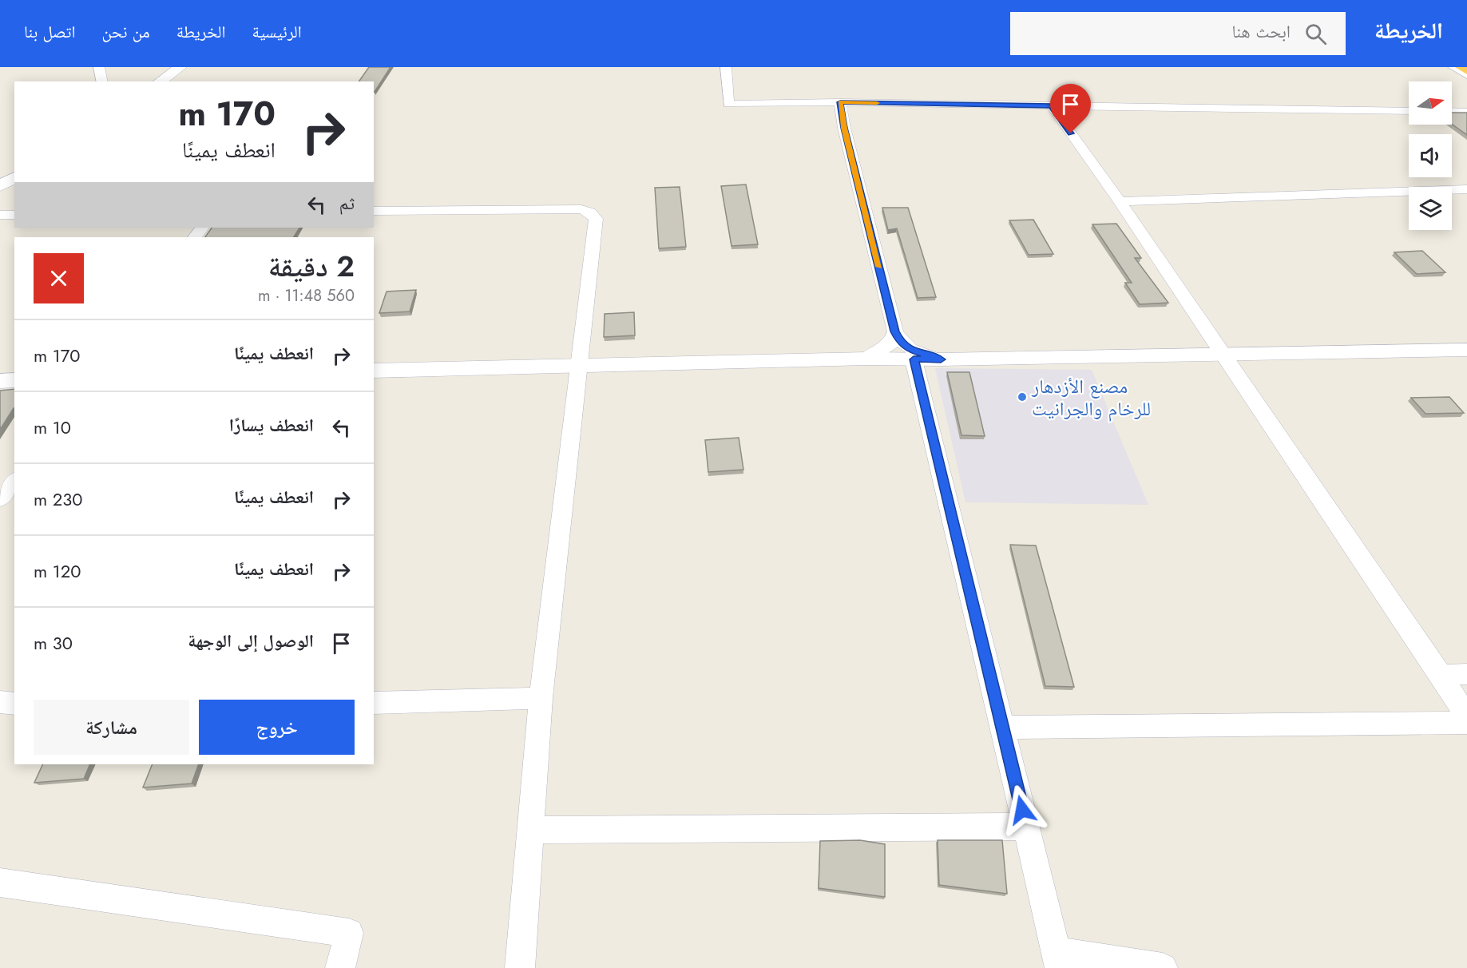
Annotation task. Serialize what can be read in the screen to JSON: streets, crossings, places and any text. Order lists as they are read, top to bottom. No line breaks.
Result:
{"places":["مصنع الأزدهار للرخام والجرانيت"],"north":"right","page":{"header":"الخريطة","search":"ابحث هنا","nav":["الرئيسية","الخريطة","من نحن","اتصل بنا"],"turn":["170 m","انعطف يمينًا"],"then":"ثم","heading":["2 دقيقة","560 m · 11:48"],"list":[{"name":"انعطف يمينًا","value":"170 m"},{"name":"انعطف يسارًا","value":"10 m"},{"name":"انعطف يمينًا","value":"230 m"},{"name":"انعطف يمينًا","value":"120 m"},{"name":"الوصول إلى الوجهة","value":"30 m"}],"buttons":["خروج","مشاركة"]}}
